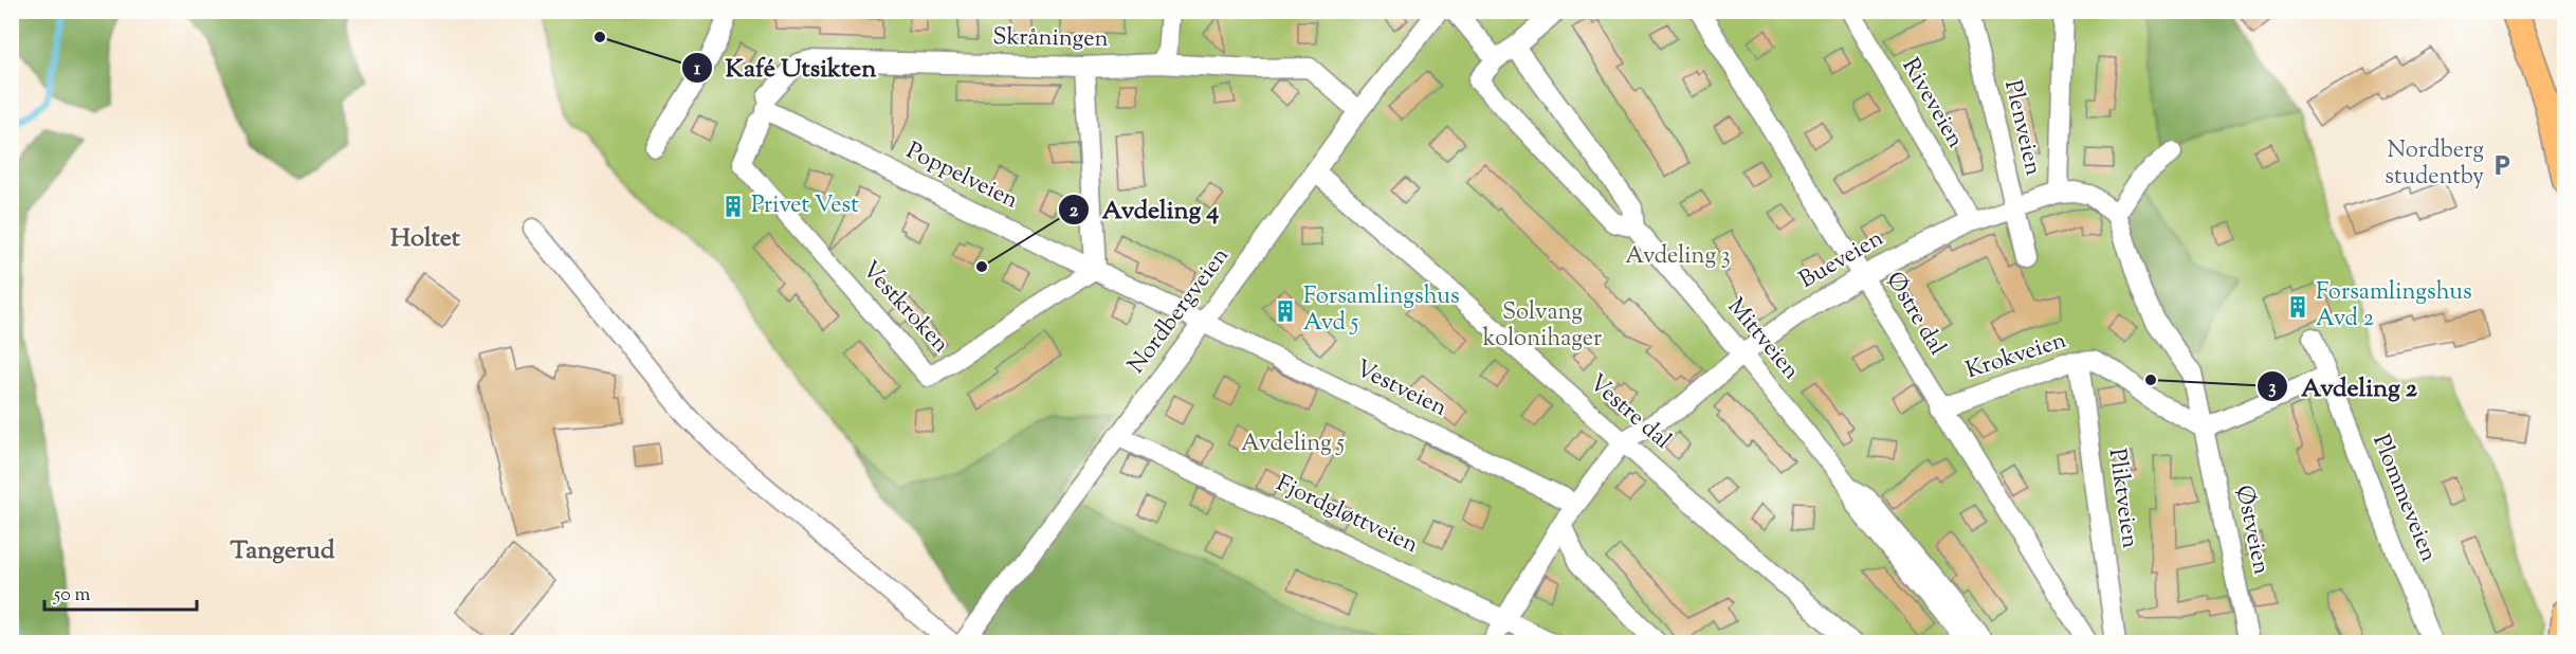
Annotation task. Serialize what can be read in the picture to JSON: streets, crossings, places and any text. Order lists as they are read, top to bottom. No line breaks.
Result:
{"streets":{"street":["Skråningen","Riveveien","Plenveien","Poppelveien","Bueveien","Vestkroken","Nordbergveien","Østre dal","Mittveien","Krokveien","Vestveien","Vestre dal","Pliktveien","Plommeveien","Fjordgløttveien","Østveien"]},"crossings":[["Skråningen","Poppelveien"],["Skråningen","Vestkroken"],["Skråningen","Nordbergveien"],["Riveveien","Bueveien"],["Plenveien","Bueveien"],["Poppelveien","Vestkroken"],["Poppelveien","Nordbergveien"],["Poppelveien","Vestveien"],["Bueveien","Østre dal"],["Bueveien","Mittveien"],["Bueveien","Vestveien"],["Bueveien","Vestre dal"],["Bueveien","Fjordgløttveien"],["Nordbergveien","Vestveien"],["Nordbergveien","Vestre dal"],["Nordbergveien","Fjordgløttveien"],["Østre dal","Krokveien"],["Krokveien","Pliktveien"],["Krokveien","Østveien"]],"districts":["Holtet","Tangerud"],"parks":["Avdeling 3","Solvang kolonihager","Avdeling 5"],"places":{"other":["Kafé Utsikten","Avdeling 4","Avdeling 2"],"parking":["Nordberg studentby"],"building":["Privet Vest","Forsamlingshus Avd 2","Forsamlingshus Avd 5"]},"scale_bar":"50 m"}
